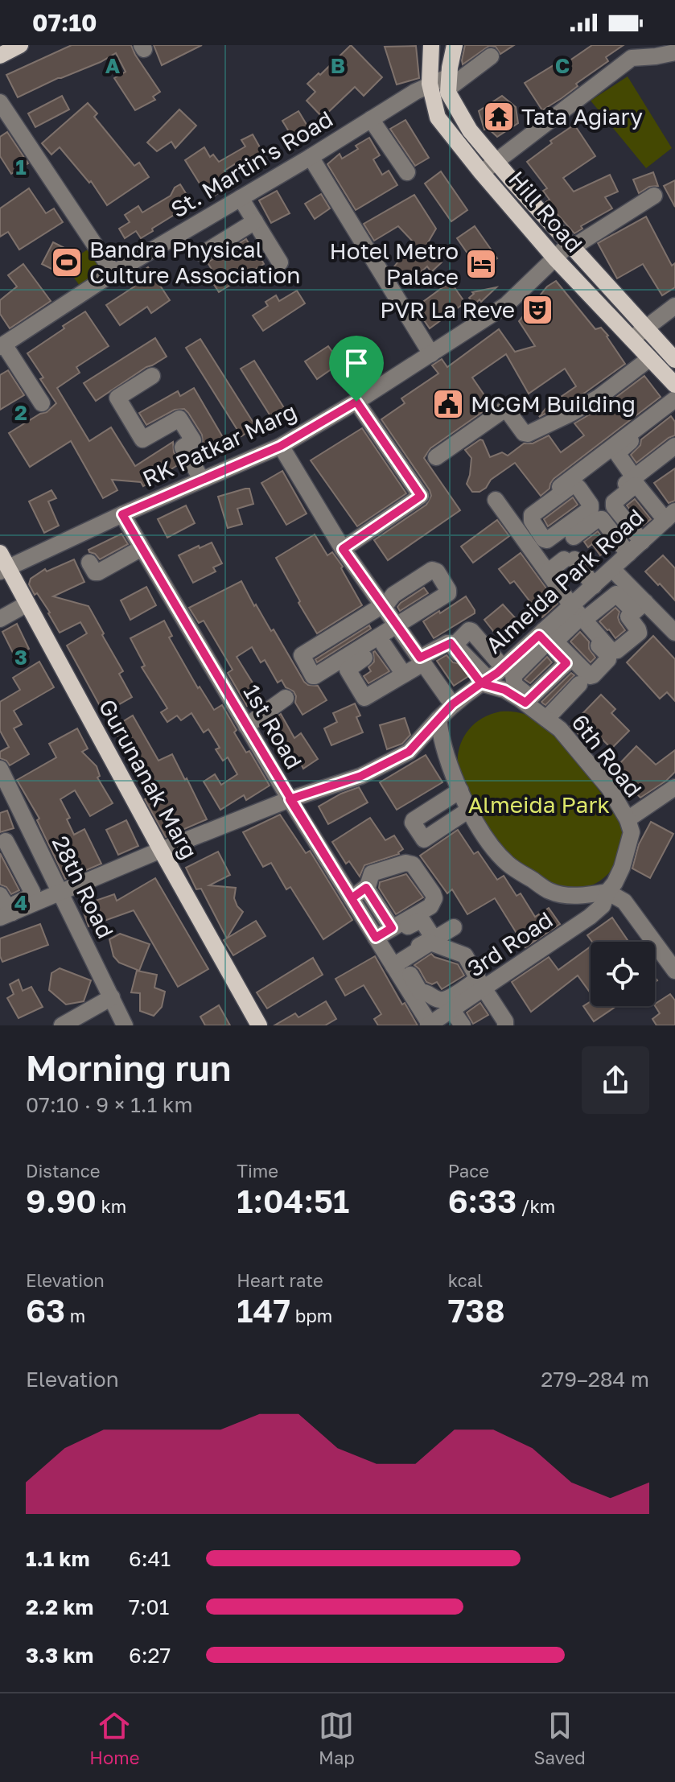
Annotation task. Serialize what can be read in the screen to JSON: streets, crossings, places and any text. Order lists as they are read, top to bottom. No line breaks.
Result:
{"streets":{"main road":["Hill Road","Gurunanak Marg"],"street":["St. Martin's Road","RK Patkar Marg","Almeida Park Road","1st Road","6th Road","28th Road","3rd Road"]},"crossings":[["St. Martin's Road","Hill Road"],["Hill Road","RK Patkar Marg"],["RK Patkar Marg","1st Road"],["RK Patkar Marg","Gurunanak Marg"],["Almeida Park Road","6th Road"],["1st Road","3rd Road"],["6th Road","3rd Road"]],"parks":["Almeida Park"],"places":{"temple":["Tata Agiary"],"sports":["Bandra Physical Culture Association"],"hotel":["Hotel Metro Palace"],"theatre":["PVR La Reve"],"public building":["MCGM Building"]},"page":{"status":"07:10","heading":["Morning run","07:10 · 9 × 1.1 km"],"stats":[["Distance","9.90 km"],["Time","1:04:51"],["Pace","6:33 /km"],["Elevation","63 m"],["Heart rate","147 bpm"],["kcal","738"]],"chart":["Elevation","279–284 m"],"list":[{"name":"1.1 km","note":"6:41"},{"name":"2.2 km","note":"7:01"},{"name":"3.3 km","note":"6:27"}],"tabs":["Home","Map","Saved"]},"grid":{"columns":["A","B","C"],"rows":["1","2","3","4"]}}
